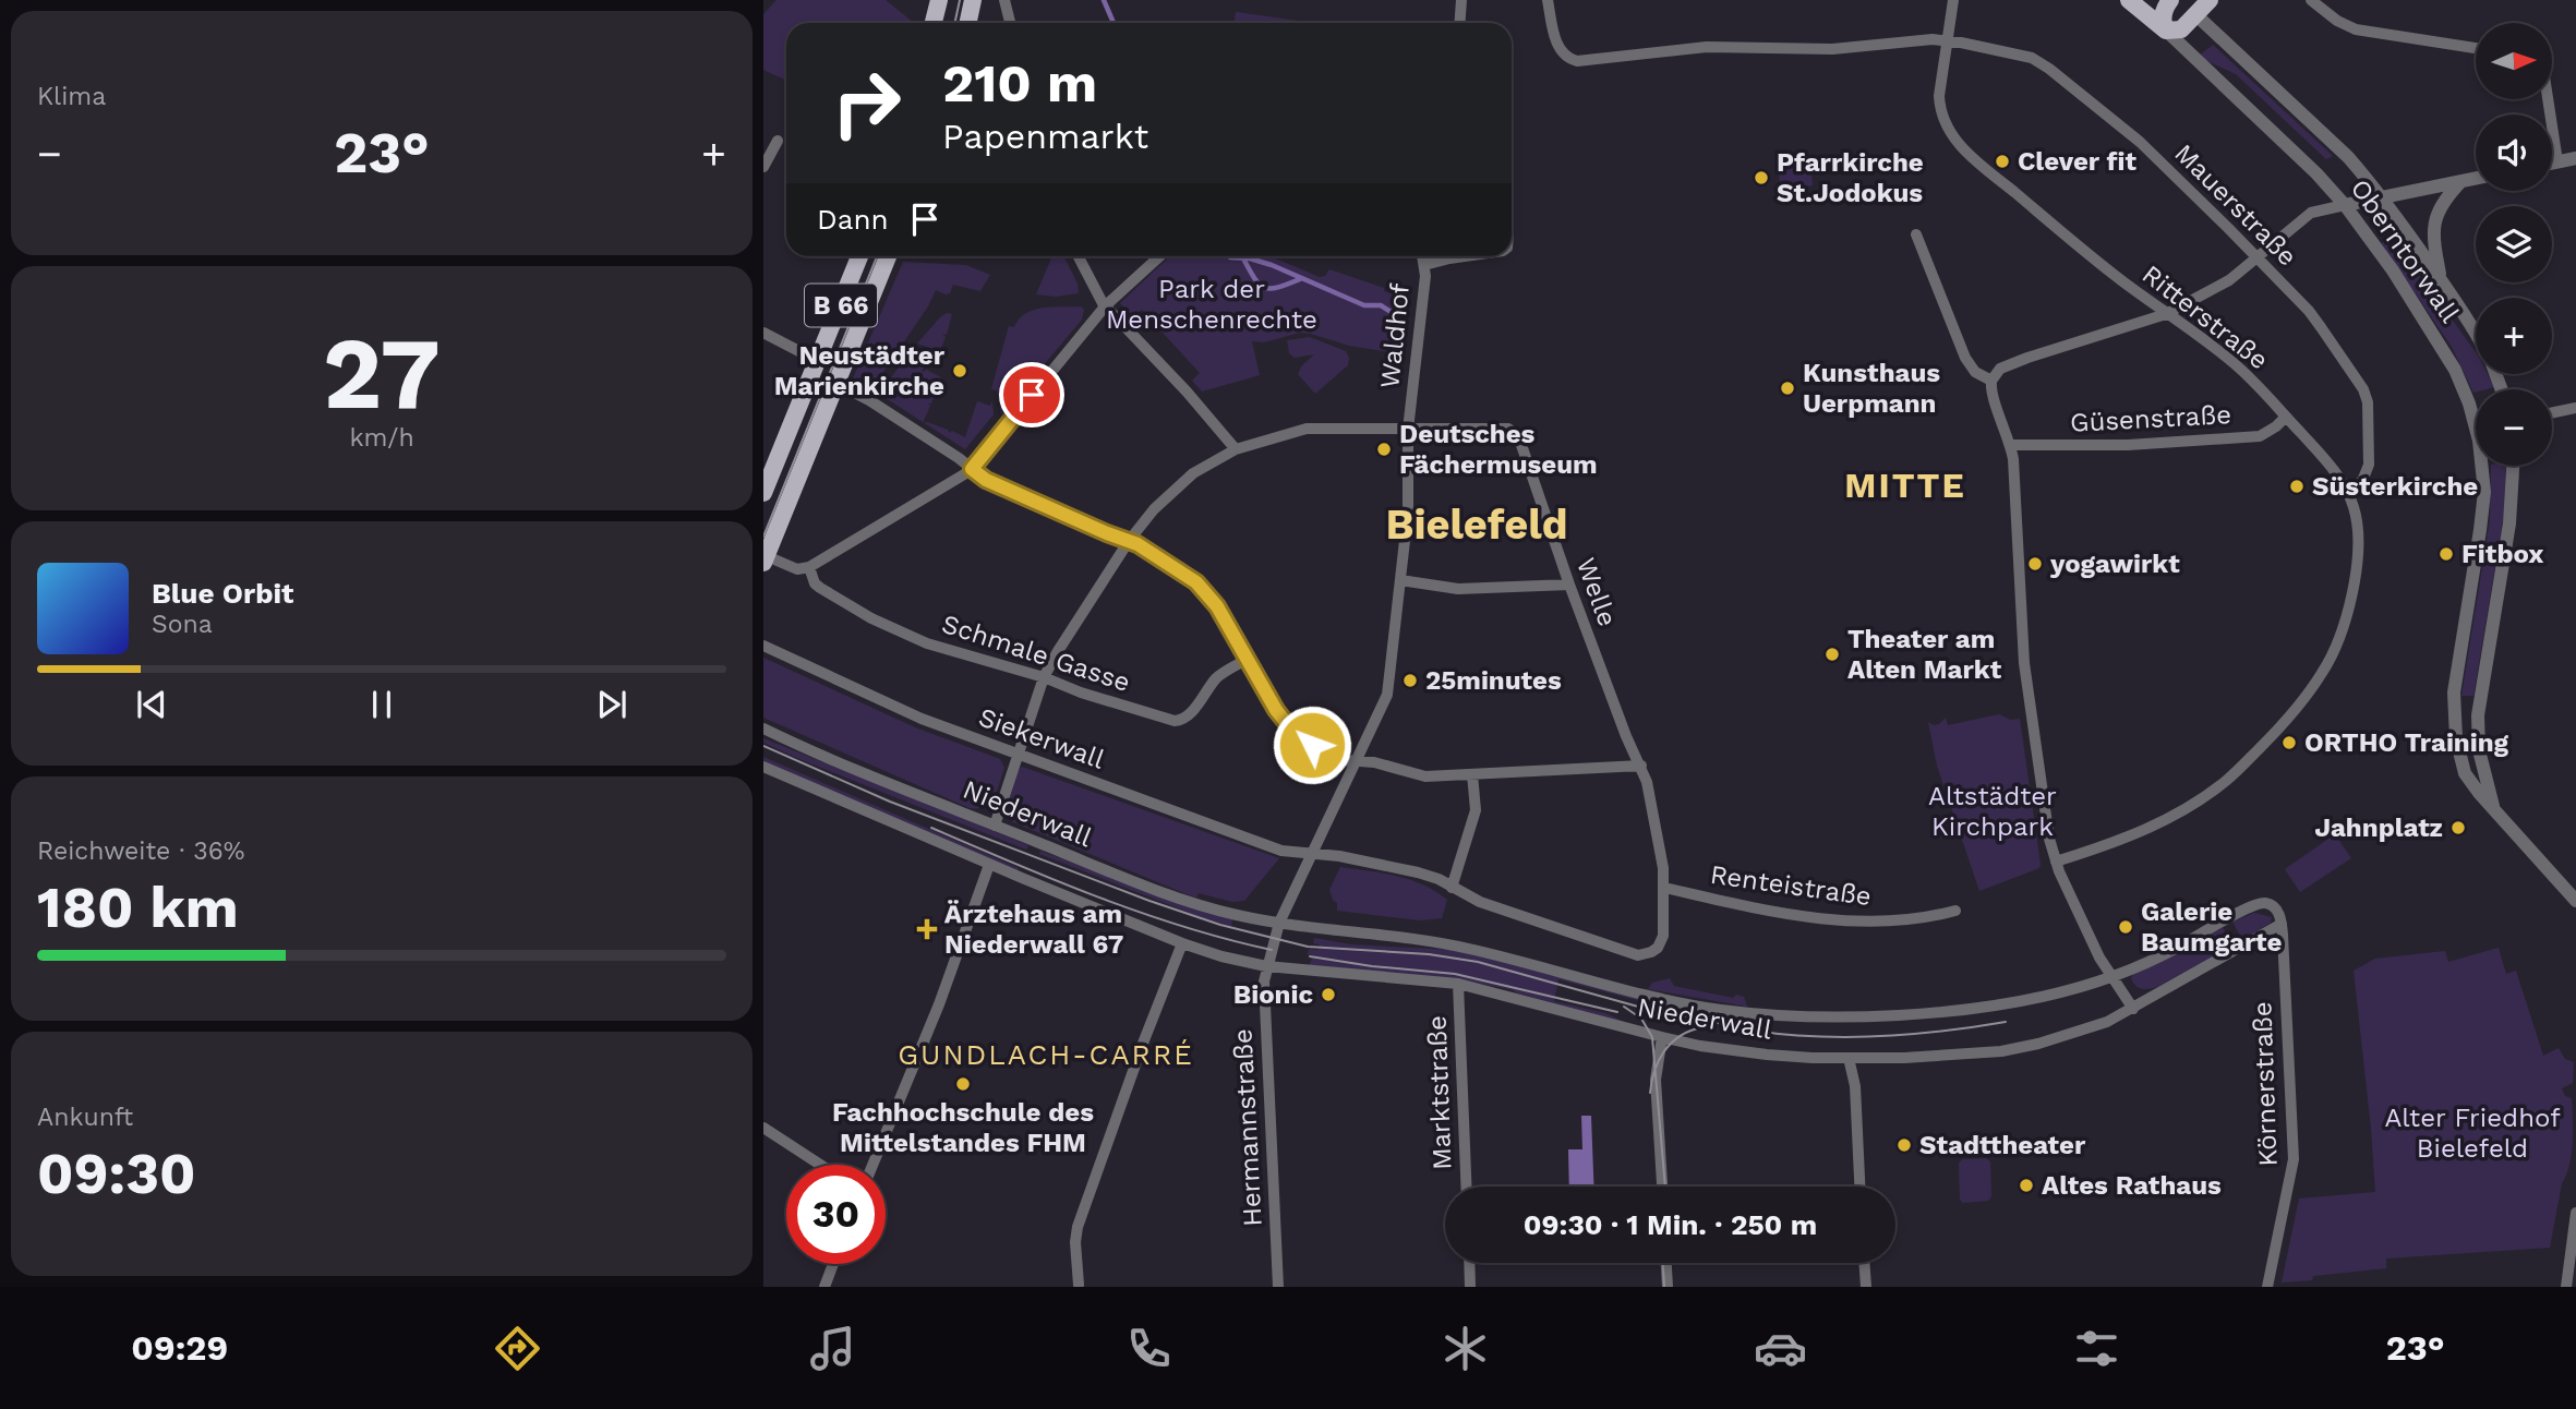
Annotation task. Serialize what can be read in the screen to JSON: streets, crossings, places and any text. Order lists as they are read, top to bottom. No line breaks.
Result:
{"streets":{"main road":["Oberntorwall","B 66"],"street":["Mauerstraße","Ritterstraße","Waldhof","Güsenstraße","Welle","Schmale Gasse","Siekerwall","Niederwall","Renteistraße","Körnerstraße","Marktstraße","Hermannstraße"]},"crossings":[["Mauerstraße","Ritterstraße"],["Ritterstraße","Güsenstraße"],["Waldhof","Welle"],["Waldhof","Siekerwall"],["Waldhof","Niederwall"],["Welle","Niederwall"],["Welle","Renteistraße"],["Siekerwall","Niederwall"],["Niederwall","Körnerstraße"],["Niederwall","Marktstraße"],["Niederwall","Hermannstraße"]],"districts":["MITTE","Bielefeld","GUNDLACH-CARRÉ"],"parks":["Park der Menschenrechte","Altstädter Kirchpark","Alter Friedhof Bielefeld"],"places":{"other":["Clever fit","Pfarrkirche St.Jodokus","Neustädter Marienkirche","Kunsthaus Uerpmann","Deutsches Fächermuseum","Süsterkirche","Fitbox","yogawirkt","Theater am Alten Markt","25minutes","ORTHO Training","Jahnplatz","Galerie Baumgarte","Bionic","Fachhochschule des Mittelstandes FHM","Stadttheater","Altes Rathaus"],"health":["Ärztehaus am Niederwall 67"]},"north":"right","page":{"tile":["Klima",["27","km/h"],["Reichweite · 36%","180 km"],["Ankunft","09:30"]],"map_buttons":["+","−"],"turn":["210 m","Papenmarkt"],"heat":["−","23°","+"],"then":"Dann","song":["Blue Orbit","Sona"],"limit":"30","trip":"09:30 · 1 Min. · 250 m","tabs":["09:29","23°"]}}
